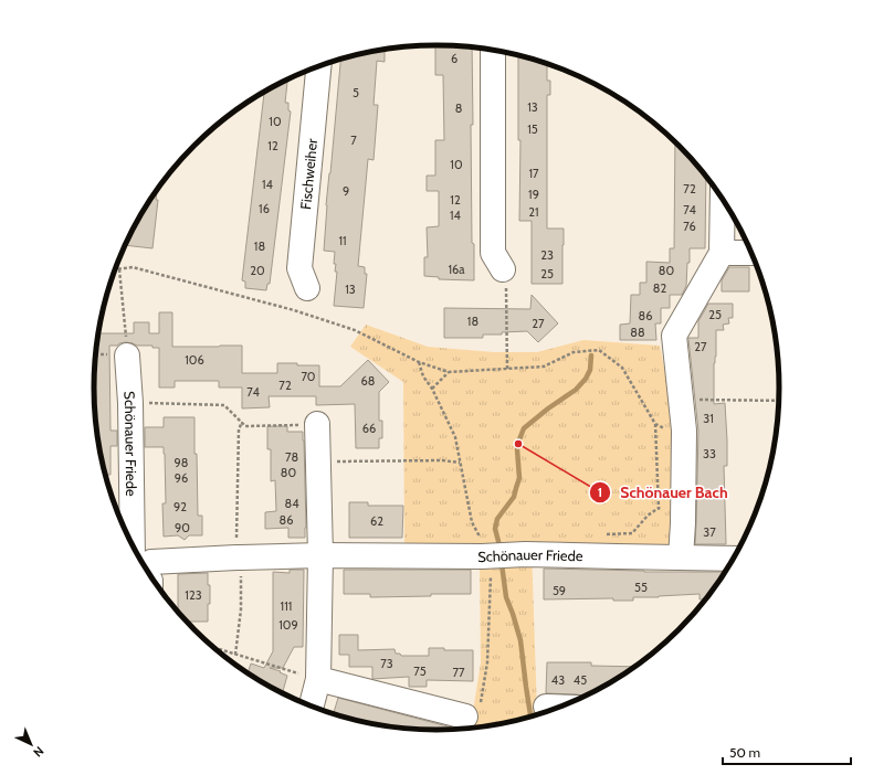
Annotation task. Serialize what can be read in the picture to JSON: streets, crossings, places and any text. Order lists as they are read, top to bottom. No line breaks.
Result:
{"streets":{"street":["Fischweiher","Schönauer Friede"]},"places":["Schönauer Bach"],"house_numbers":["6","5","13","8","10","15","7","12","10","17","14","72","9","19","12","16","74","21","14","76","11","18","23","16a","20","80","25","82","13","25","86","18","27","88","27","106","70","68","72","74","31","66","33","78","98","80","96","84","92","86","62","90","37","55","59","123","111","109","73","75","77","43","45"],"scale_bar":"50 m","north":"bottom right"}
